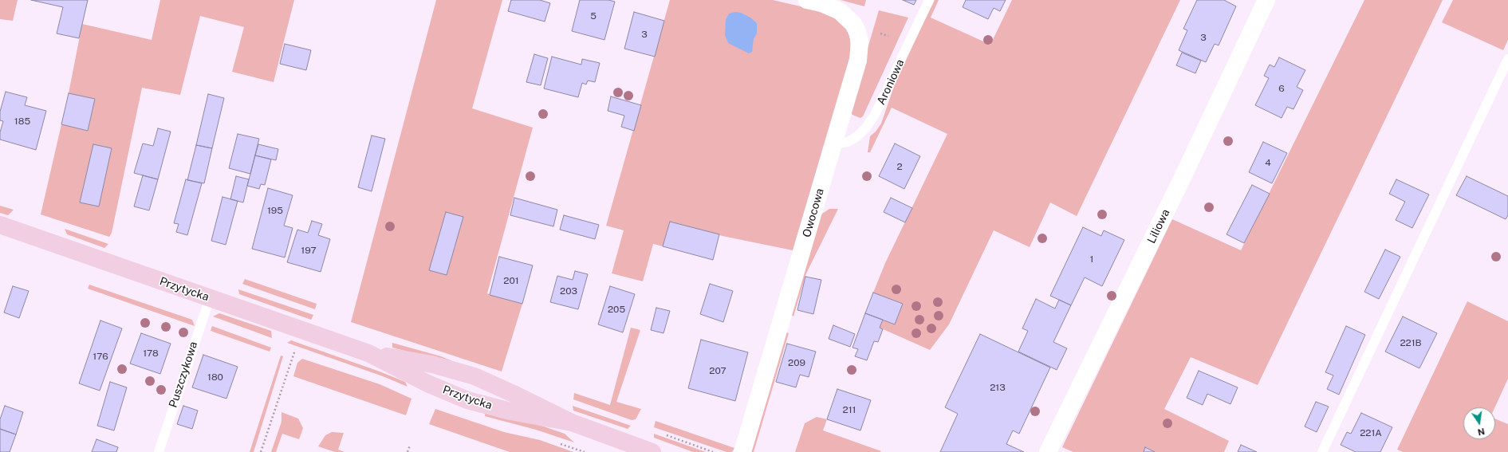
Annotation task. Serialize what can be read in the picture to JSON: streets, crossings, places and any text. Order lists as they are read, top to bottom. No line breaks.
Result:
{"streets":{"main road":["Przytycka"],"street":["Owocowa","Liliowa"],"lane":["Aroniowa","Puszczykowa"]},"crossings":[["Aroniowa","Owocowa"],["Przytycka","Puszczykowa"]],"house_numbers":["5","3","3","6","185","4","2","195","197","1","201","203","205","221B","178","176","209","207","180","213","211","221A"],"north":"bottom"}
